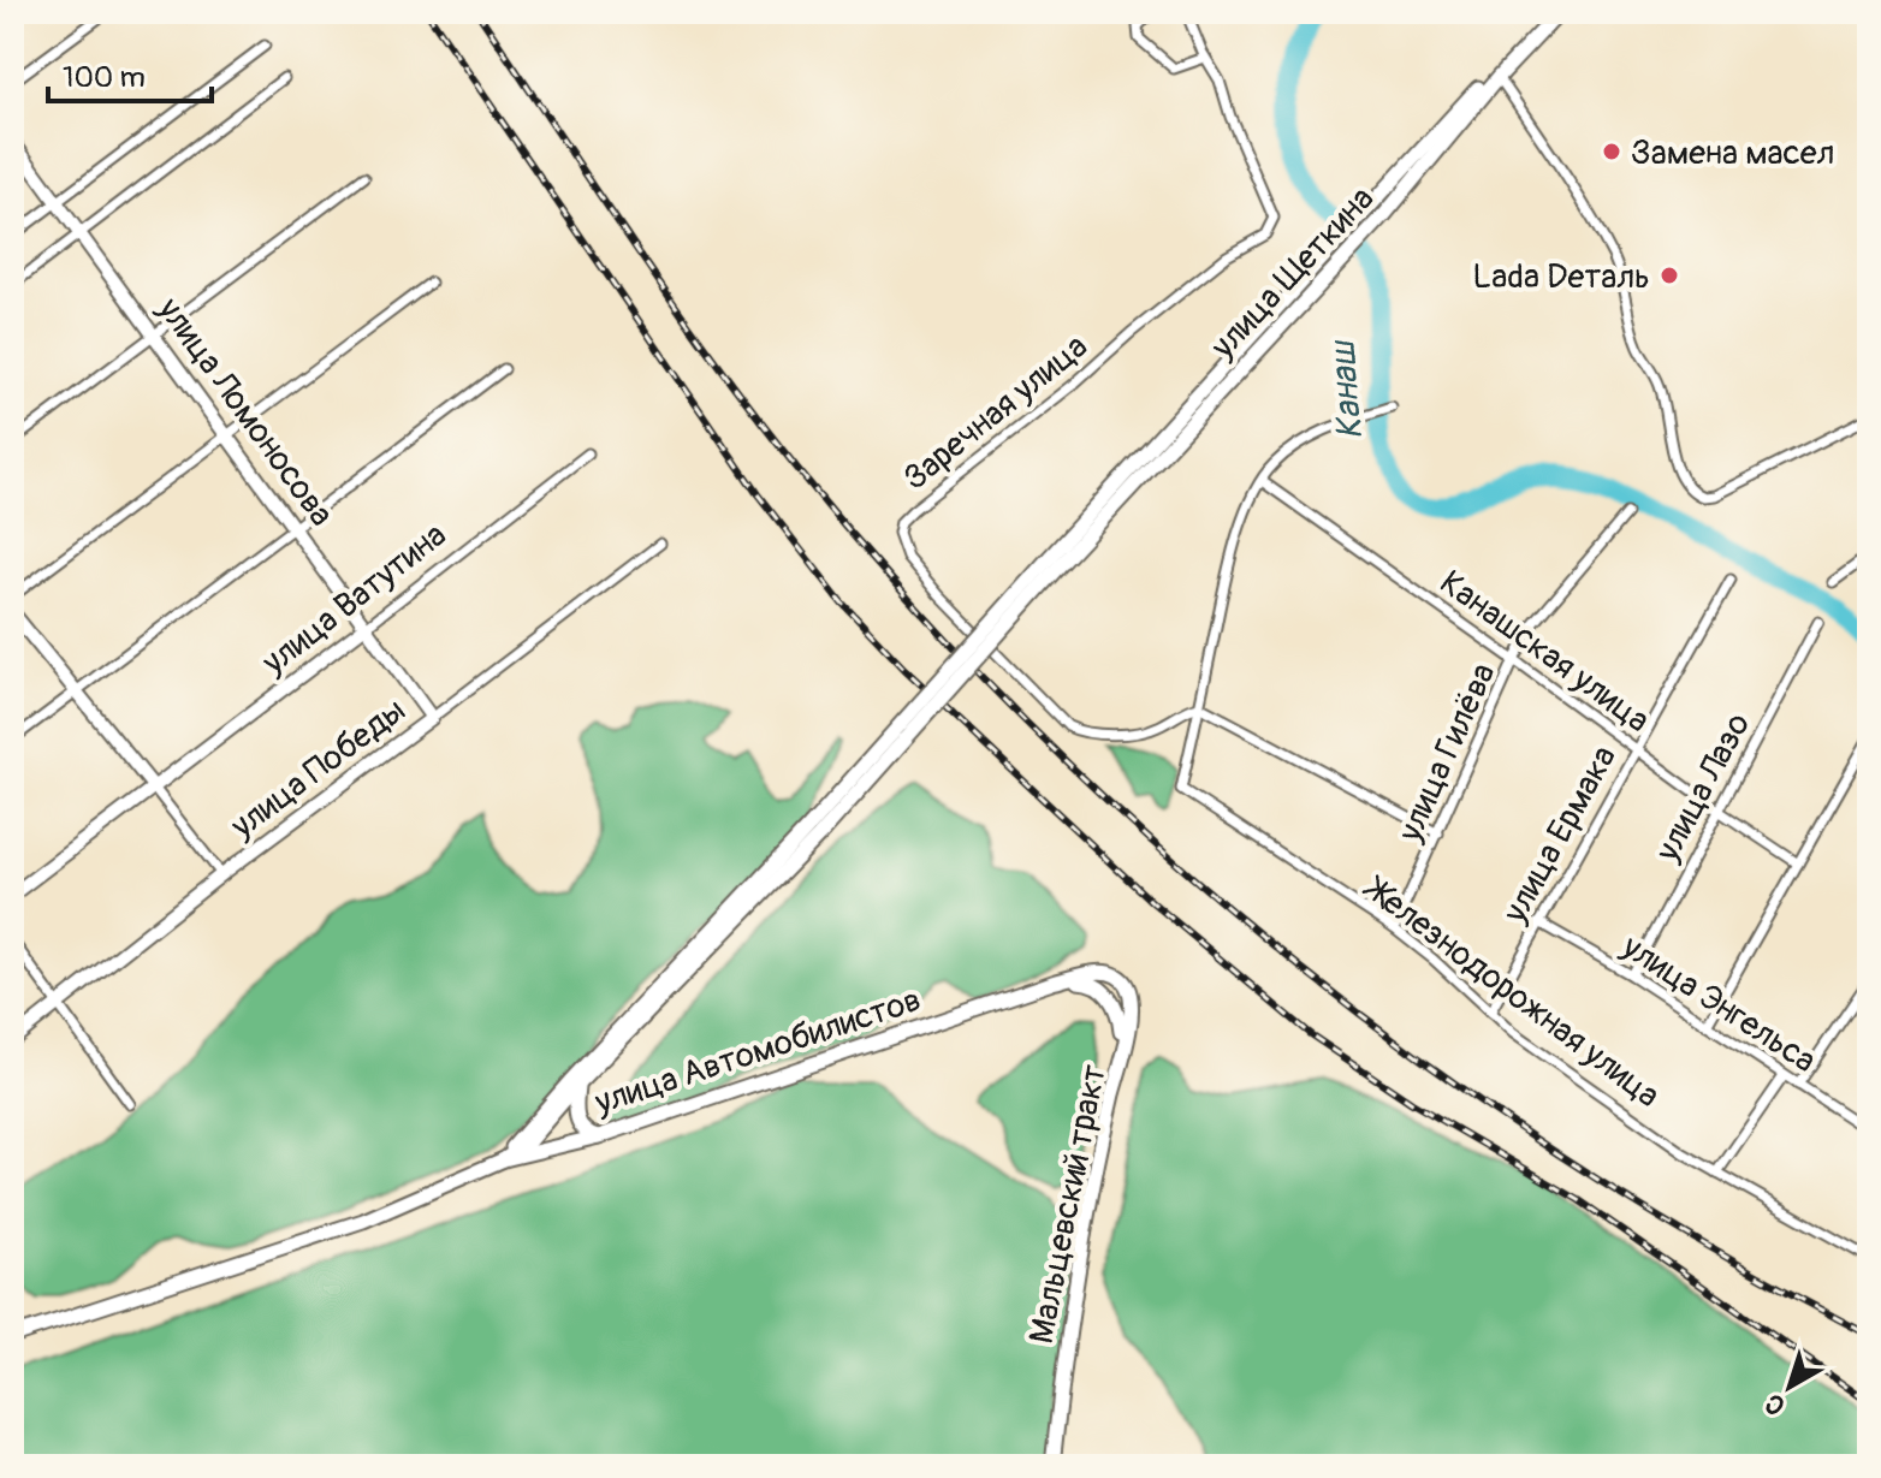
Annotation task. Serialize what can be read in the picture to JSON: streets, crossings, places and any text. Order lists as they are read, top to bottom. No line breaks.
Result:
{"streets":{"main road":["улица Щеткина","улица Автомобилистов","Мальцевский тракт"],"street":["улица Ломоносова","Заречная улица","улица Ватутина","Канашская улица","улица Гилёва","улица Победы","улица Лазо","улица Ермака","Железнодорожная улица","улица Энгельса"]},"crossings":[["улица Ломоносова","улица Ватутина"],["улица Ломоносова","улица Победы"],["Заречная улица","Железнодорожная улица"],["Канашская улица","улица Гилёва"],["Канашская улица","улица Лазо"],["Канашская улица","улица Ермака"],["улица Гилёва","Железнодорожная улица"],["улица Лазо","улица Энгельса"],["улица Ермака","Железнодорожная улица"],["улица Ермака","улица Энгельса"]],"water":["Канаш"],"places":["Замена масел","Lada Dеталь"],"scale_bar":"100 m","north":"bottom left"}
